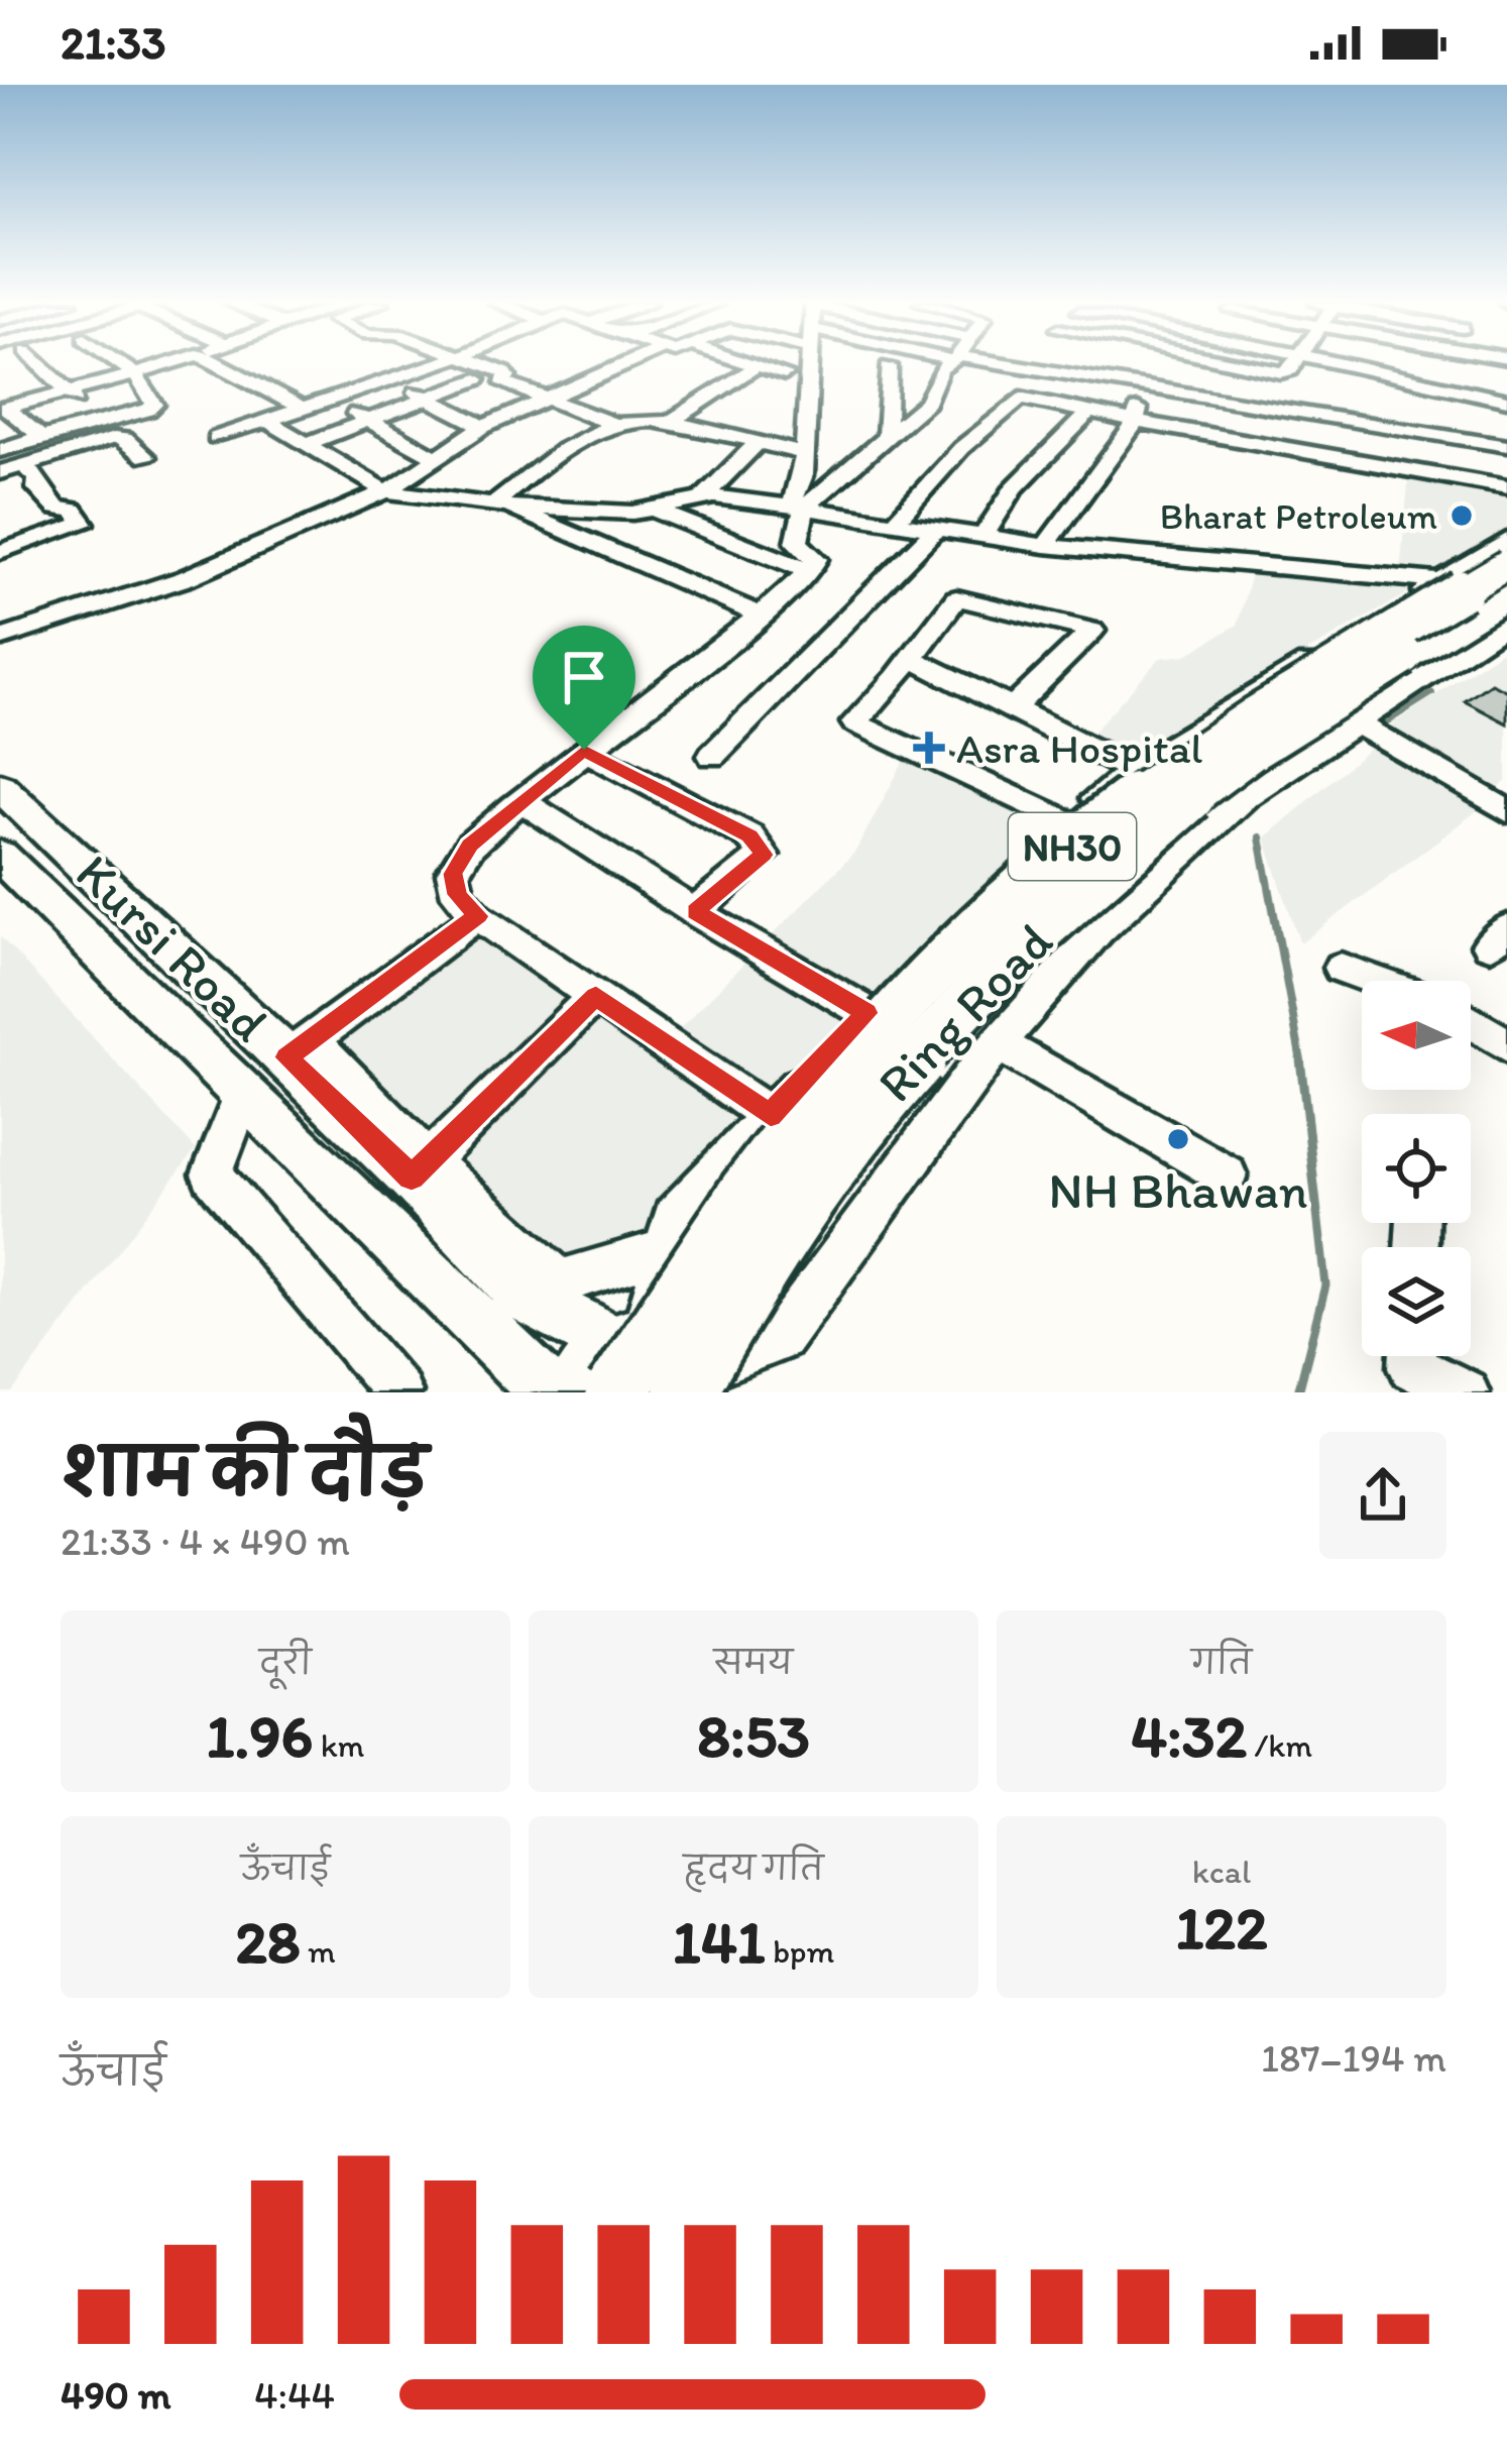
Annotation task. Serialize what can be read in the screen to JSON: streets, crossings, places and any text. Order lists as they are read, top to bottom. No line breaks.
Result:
{"streets":{"highway":["NH30","Ring Road"],"main road":["Kursi Road"]},"crossings":[["Kursi Road","Ring Road"]],"places":{"other":["Bharat Petroleum","NH Bhawan"],"health":["Asra Hospital"]},"north":"left","page":{"status":"21:33","heading":["शाम की दौड़","21:33 · 4 × 490 m"],"stats":[["दूरी","1.96 km"],["समय","8:53"],["गति","4:32 /km"],["ऊँचाई","28 m"],["हृदय गति","141 bpm"],["kcal","122"]],"chart":["ऊँचाई","187–194 m"],"list":[{"name":"490 m","note":"4:44"}]}}
